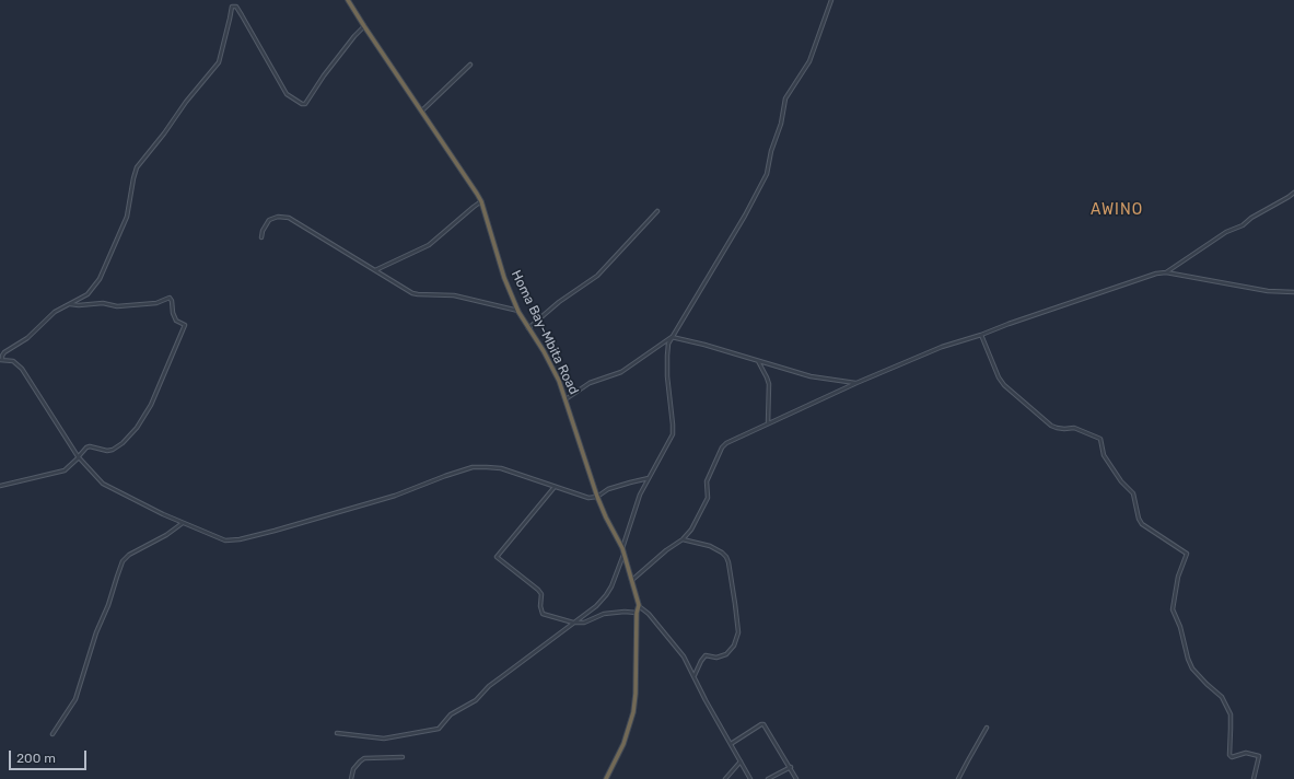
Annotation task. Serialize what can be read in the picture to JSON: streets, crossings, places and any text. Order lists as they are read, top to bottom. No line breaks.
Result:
{"streets":{"highway":["Homa Bay-Mbita Road"]},"districts":["AWINO"],"scale_bar":"200 m"}
